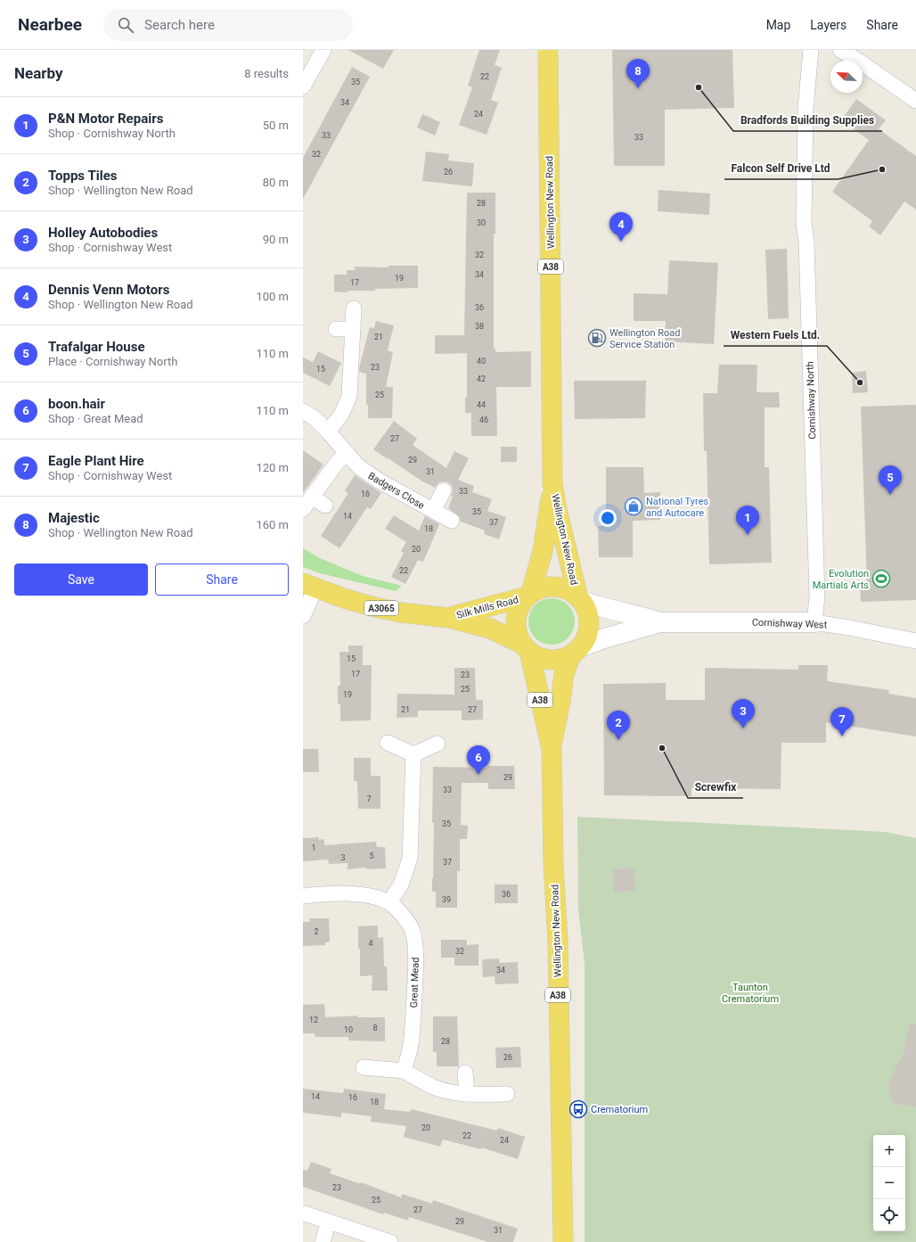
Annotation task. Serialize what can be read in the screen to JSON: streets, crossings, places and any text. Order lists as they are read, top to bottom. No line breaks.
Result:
{"streets":{"main road":["Wellington New Road","A38","Silk Mills Road","A3065"],"street":["Cornishway North","Badgers Close","Cornishway West","Great Mead"]},"crossings":[["Wellington New Road","A38"],["Wellington New Road","Silk Mills Road"],["Wellington New Road","Cornishway West"],["A38","Silk Mills Road"],["A38","Cornishway West"],["Cornishway North","Cornishway West"],["Silk Mills Road","Cornishway West"]],"parks":["Taunton Crematorium"],"places":{"other":["Bradfords Building Supplies","Falcon Self Drive Ltd","Western Fuels Ltd.","Screwfix"],"fuel station":["Wellington Road Service Station"],"shop":["National Tyres and Autocare"],"sports":["Evolution Martials Arts"],"bus stop":["Crematorium"]},"house_numbers":["22","35","34","24","33","33","32","26","28","30","32","34","19","17","36","38","21","40","23","15","42","25","44","46","27","29","31","33","16","35","14","37","18","20","22","15","17","23","25","19","21","27","29","33","7","35","1","5","3","37","36","39","2","4","32","34","12","8","10","28","26","14","16","18","20","22","24","23","25","27","29","31"],"north":"top left","page":{"header":"Nearbee","search":"Search here","nav":["Map","Layers","Share"],"heading":["Nearby","8 results"],"pins":["8","4","5","1","3","7","2","6"],"list":[{"mark":"1","name":"P&N Motor Repairs","note":"Shop · Cornishway North","value":"50 m"},{"mark":"2","name":"Topps Tiles","note":"Shop · Wellington New Road","value":"80 m"},{"mark":"3","name":"Holley Autobodies","note":"Shop · Cornishway West","value":"90 m"},{"mark":"4","name":"Dennis Venn Motors","note":"Shop · Wellington New Road","value":"100 m"},{"mark":"5","name":"Trafalgar House","note":"Place · Cornishway North","value":"110 m"},{"mark":"6","name":"boon.hair","note":"Shop · Great Mead","value":"110 m"},{"mark":"7","name":"Eagle Plant Hire","note":"Shop · Cornishway West","value":"120 m"},{"mark":"8","name":"Majestic","note":"Shop · Wellington New Road","value":"160 m"}],"buttons":["Save","Share"],"map_buttons":["+","−"]}}
